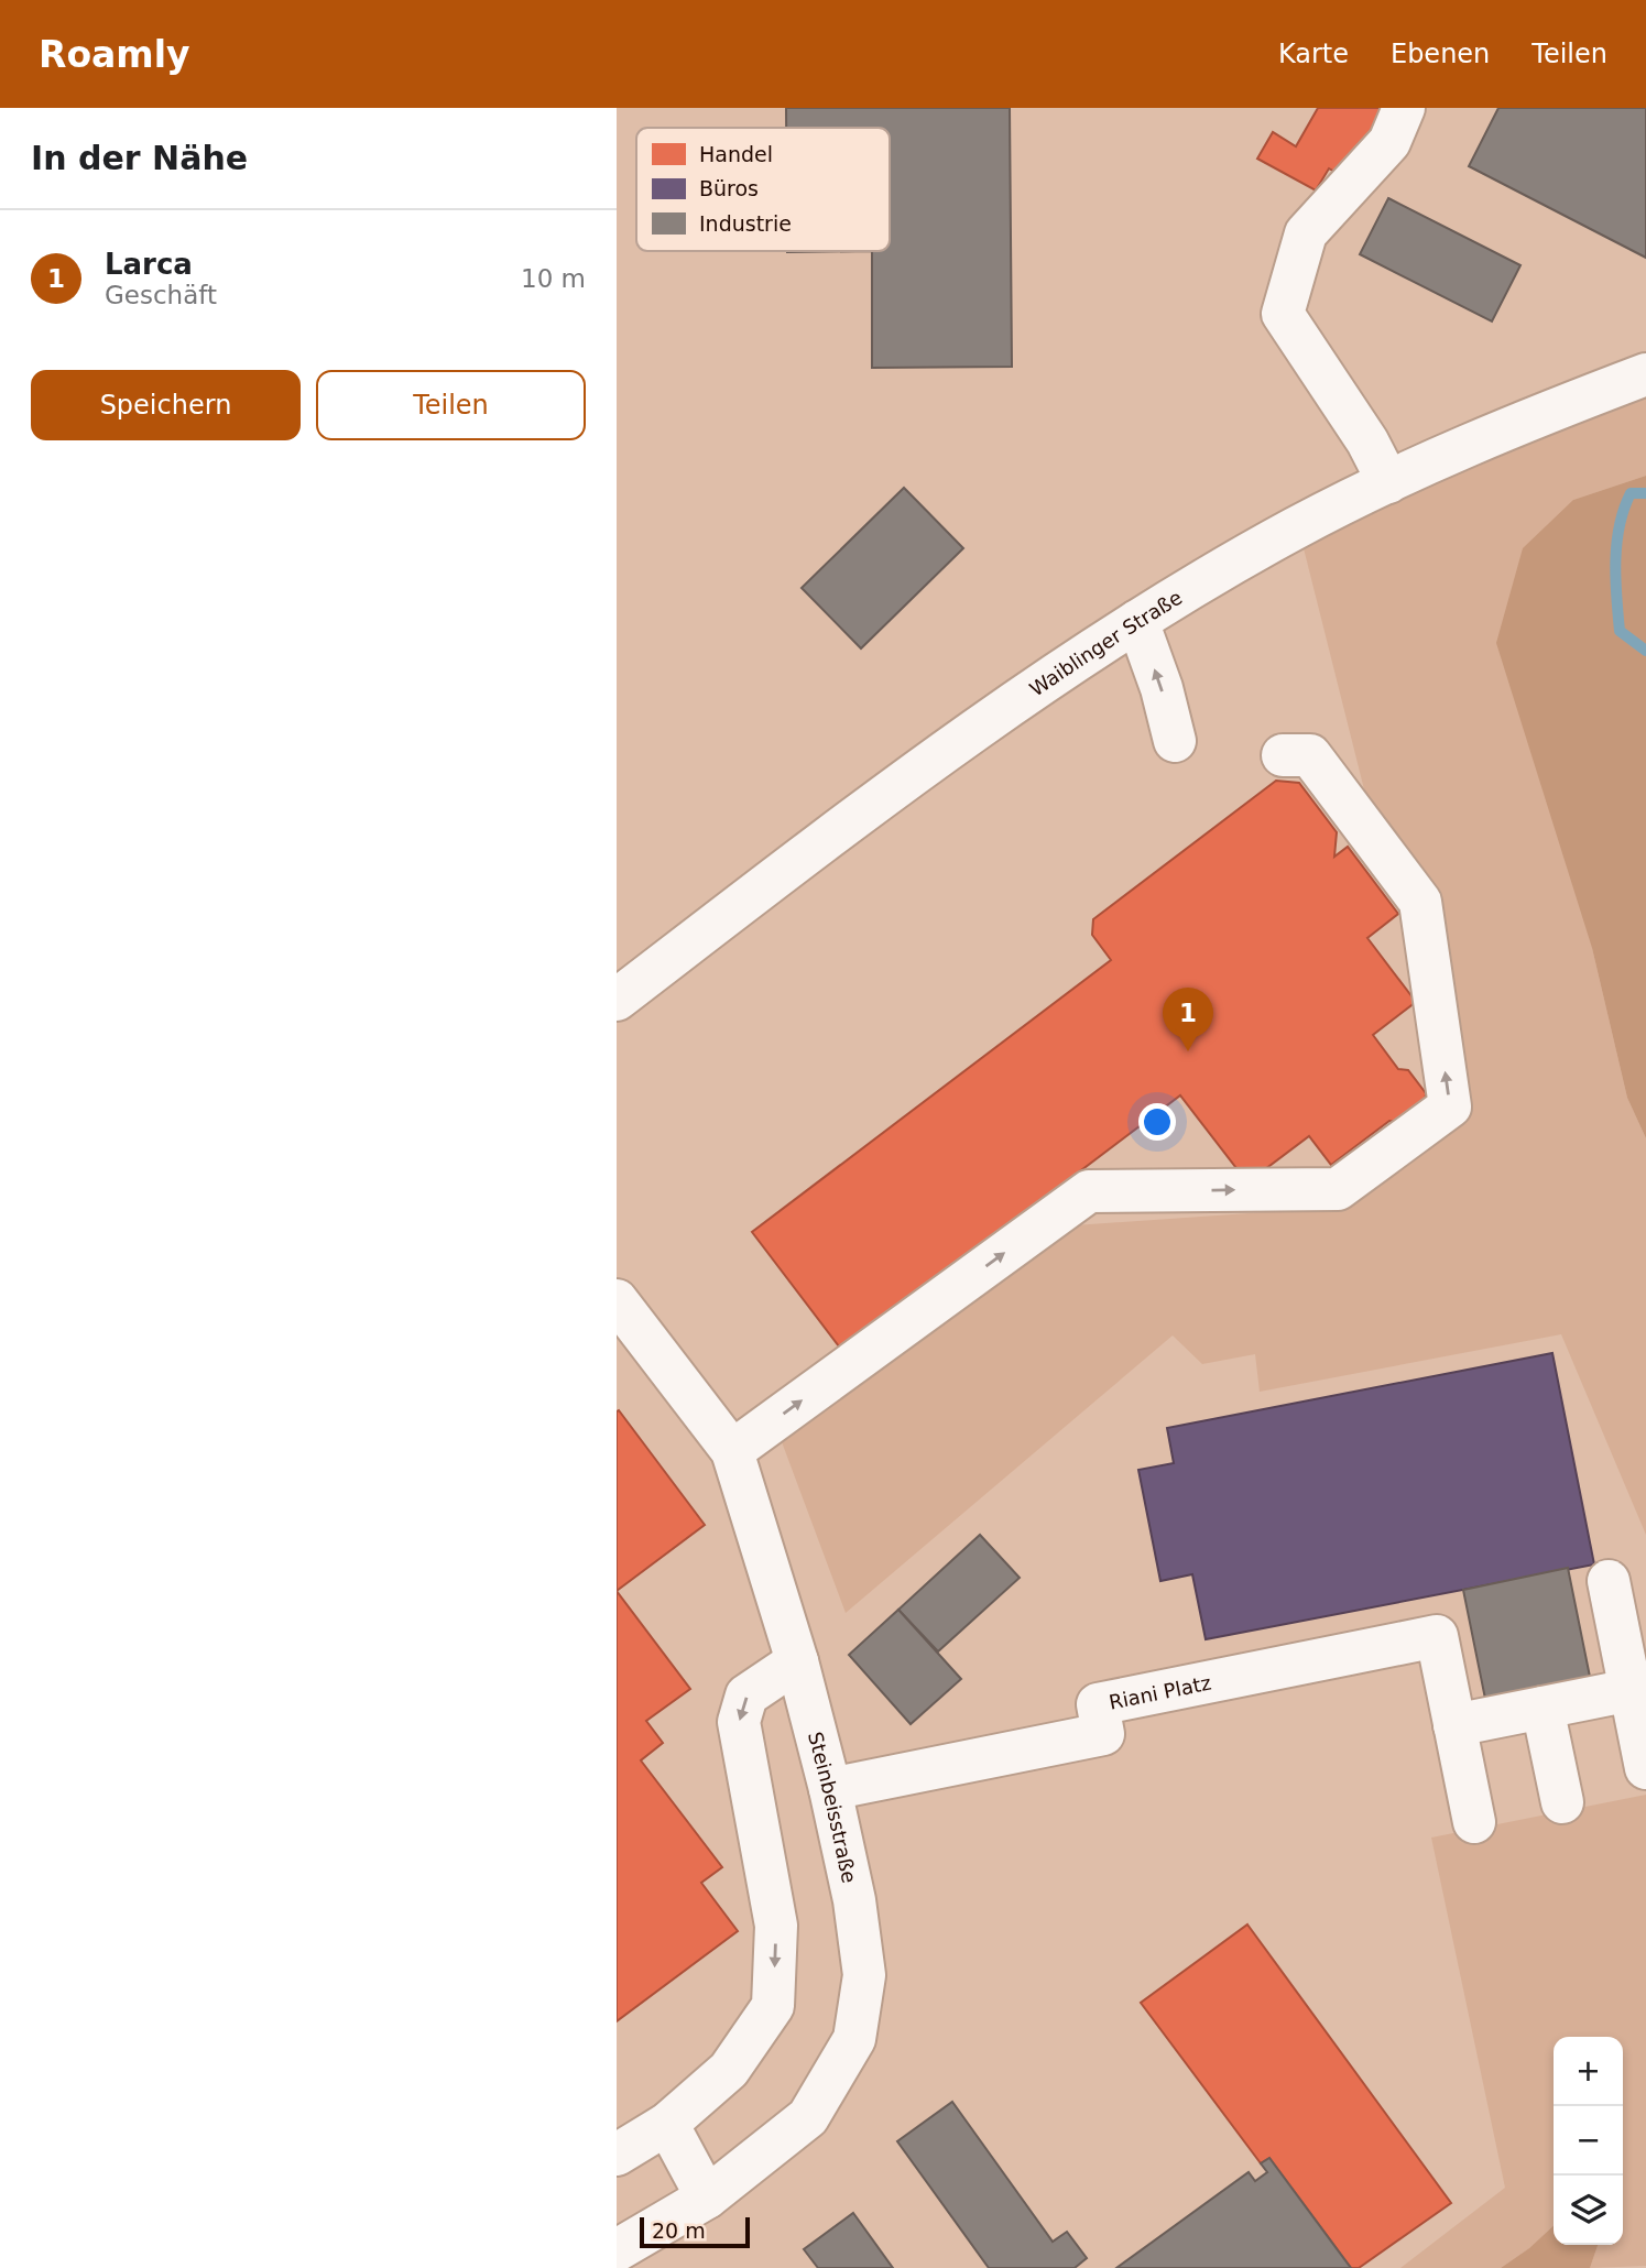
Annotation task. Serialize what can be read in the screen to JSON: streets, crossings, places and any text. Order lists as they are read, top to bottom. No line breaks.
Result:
{"streets":{"street":["Waiblinger Straße","Riani Platz","Steinbeisstraße"]},"crossings":[["Riani Platz","Steinbeisstraße"]],"legend":["Handel","Büros","Industrie"],"scale_bar":"20 m","page":{"header":"Roamly","nav":["Karte","Ebenen","Teilen"],"heading":"In der Nähe","list":[{"mark":"1","name":"Larca","note":"Geschäft","value":"10 m"}],"buttons":["Speichern","Teilen"],"pins":"1","map_buttons":["+","−"],"scale":"20 m"}}
